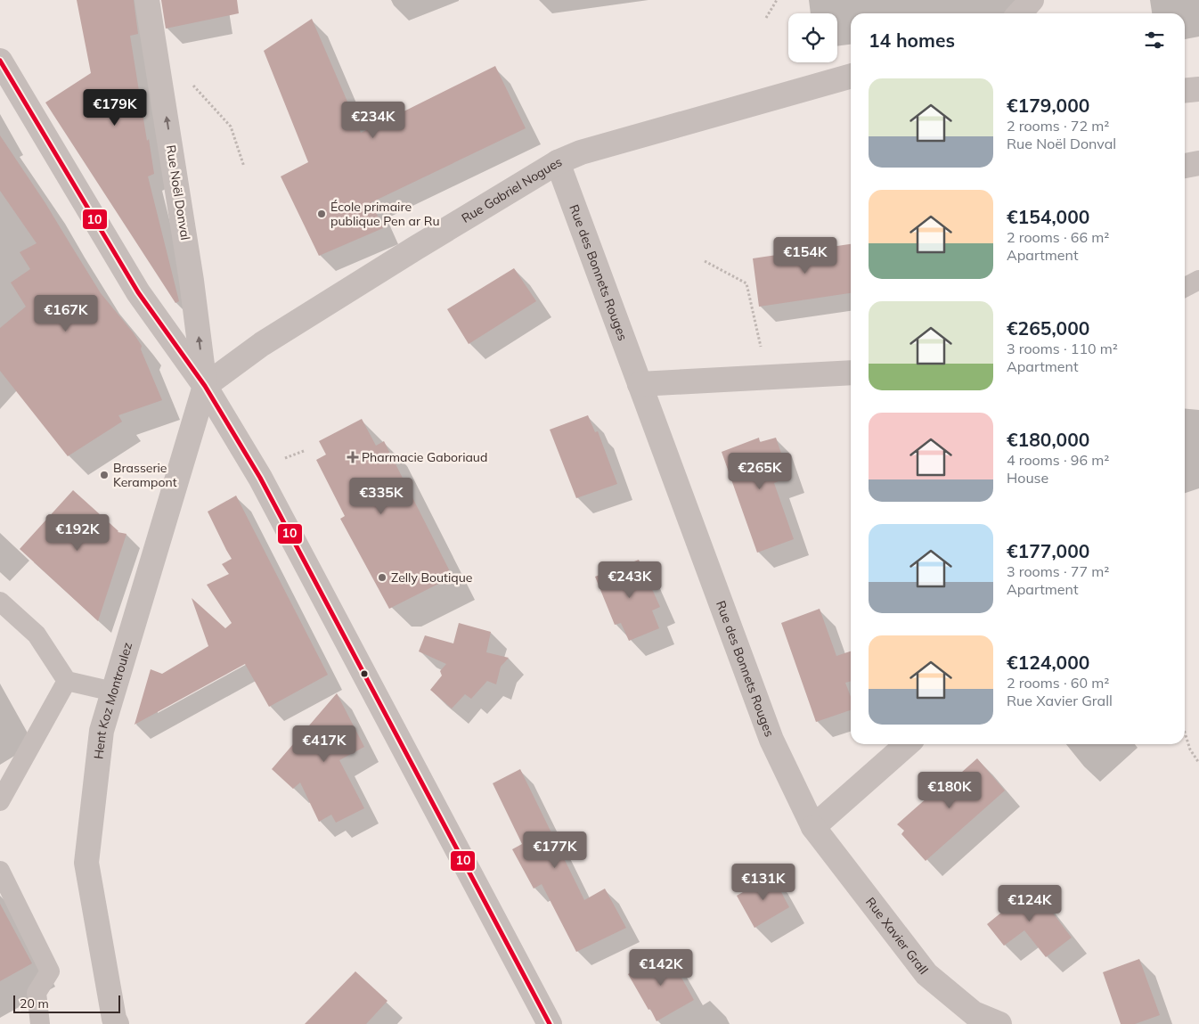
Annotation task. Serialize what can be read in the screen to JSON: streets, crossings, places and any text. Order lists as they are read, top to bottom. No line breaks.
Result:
{"streets":{"street":["Rue Gabriel Nogues","Rue Noël Donval","Rue des Bonnets Rouges","Hent Koz Montroulez","Rue Xavier Grall"]},"crossings":[["Rue Gabriel Nogues","Rue Noël Donval"],["Rue Gabriel Nogues","Rue des Bonnets Rouges"],["Rue Gabriel Nogues","Hent Koz Montroulez"],["Rue Noël Donval","Hent Koz Montroulez"],["Rue des Bonnets Rouges","Rue Xavier Grall"]],"places":{"other":["École primaire publique Pen ar Ru","Brasserie Kerampont","Zelly Boutique"],"health":["Pharmacie Gaboriaud"]},"lines":["transit line 10"],"scale_bar":"20 m","page":{"heading":"14 homes","list":[{"name":"€179,000","note":"2 rooms · 72 m² · Rue Noël Donval"},{"name":"€154,000","note":"2 rooms · 66 m² · Apartment"},{"name":"€265,000","note":"3 rooms · 110 m² · Apartment"},{"name":"€180,000","note":"4 rooms · 96 m² · House"},{"name":"€177,000","note":"3 rooms · 77 m² · Apartment"},{"name":"€124,000","note":"2 rooms · 60 m² · Rue Xavier Grall"}],"price":["€179K","€234K","€154K","€167K","€265K","€335K","€192K","€243K","€417K","€180K","€177K","€131K","€124K","€142K"],"scale":"20 m"}}
